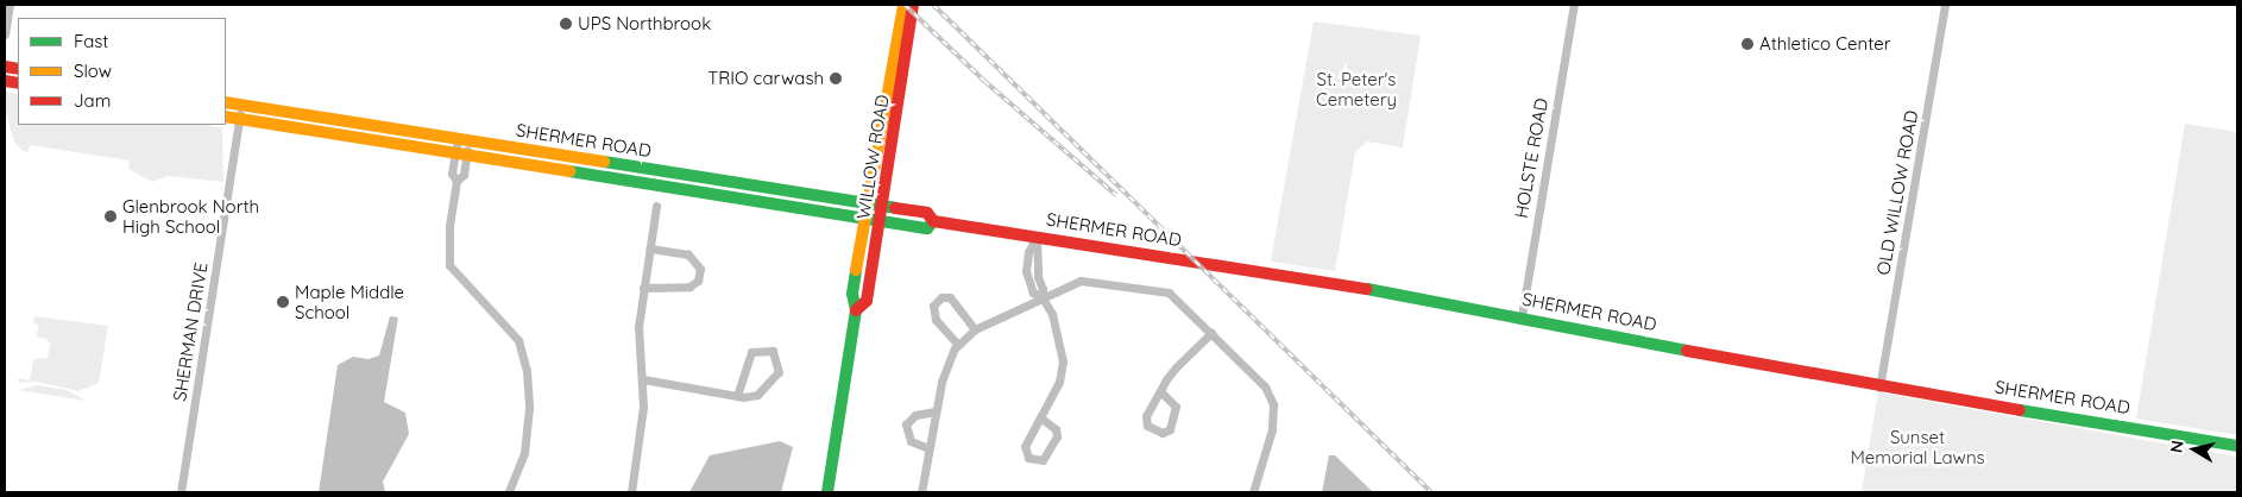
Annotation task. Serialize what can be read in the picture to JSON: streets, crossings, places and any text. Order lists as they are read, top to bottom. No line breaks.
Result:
{"streets":{"main road":["SHERMER ROAD","WILLOW ROAD"],"street":["HOLSTE ROAD","OLD WILLOW ROAD","SHERMAN DRIVE"]},"crossings":[["SHERMER ROAD","WILLOW ROAD"],["SHERMER ROAD","HOLSTE ROAD"],["SHERMER ROAD","OLD WILLOW ROAD"],["SHERMER ROAD","SHERMAN DRIVE"]],"parks":["St. Peter's Cemetery","Sunset Memorial Lawns"],"places":["UPS Northbrook","Athletico Center","TRIO carwash","Glenbrook North High School","Maple Middle School"],"legend":["Fast","Slow","Jam"],"north":"left"}
